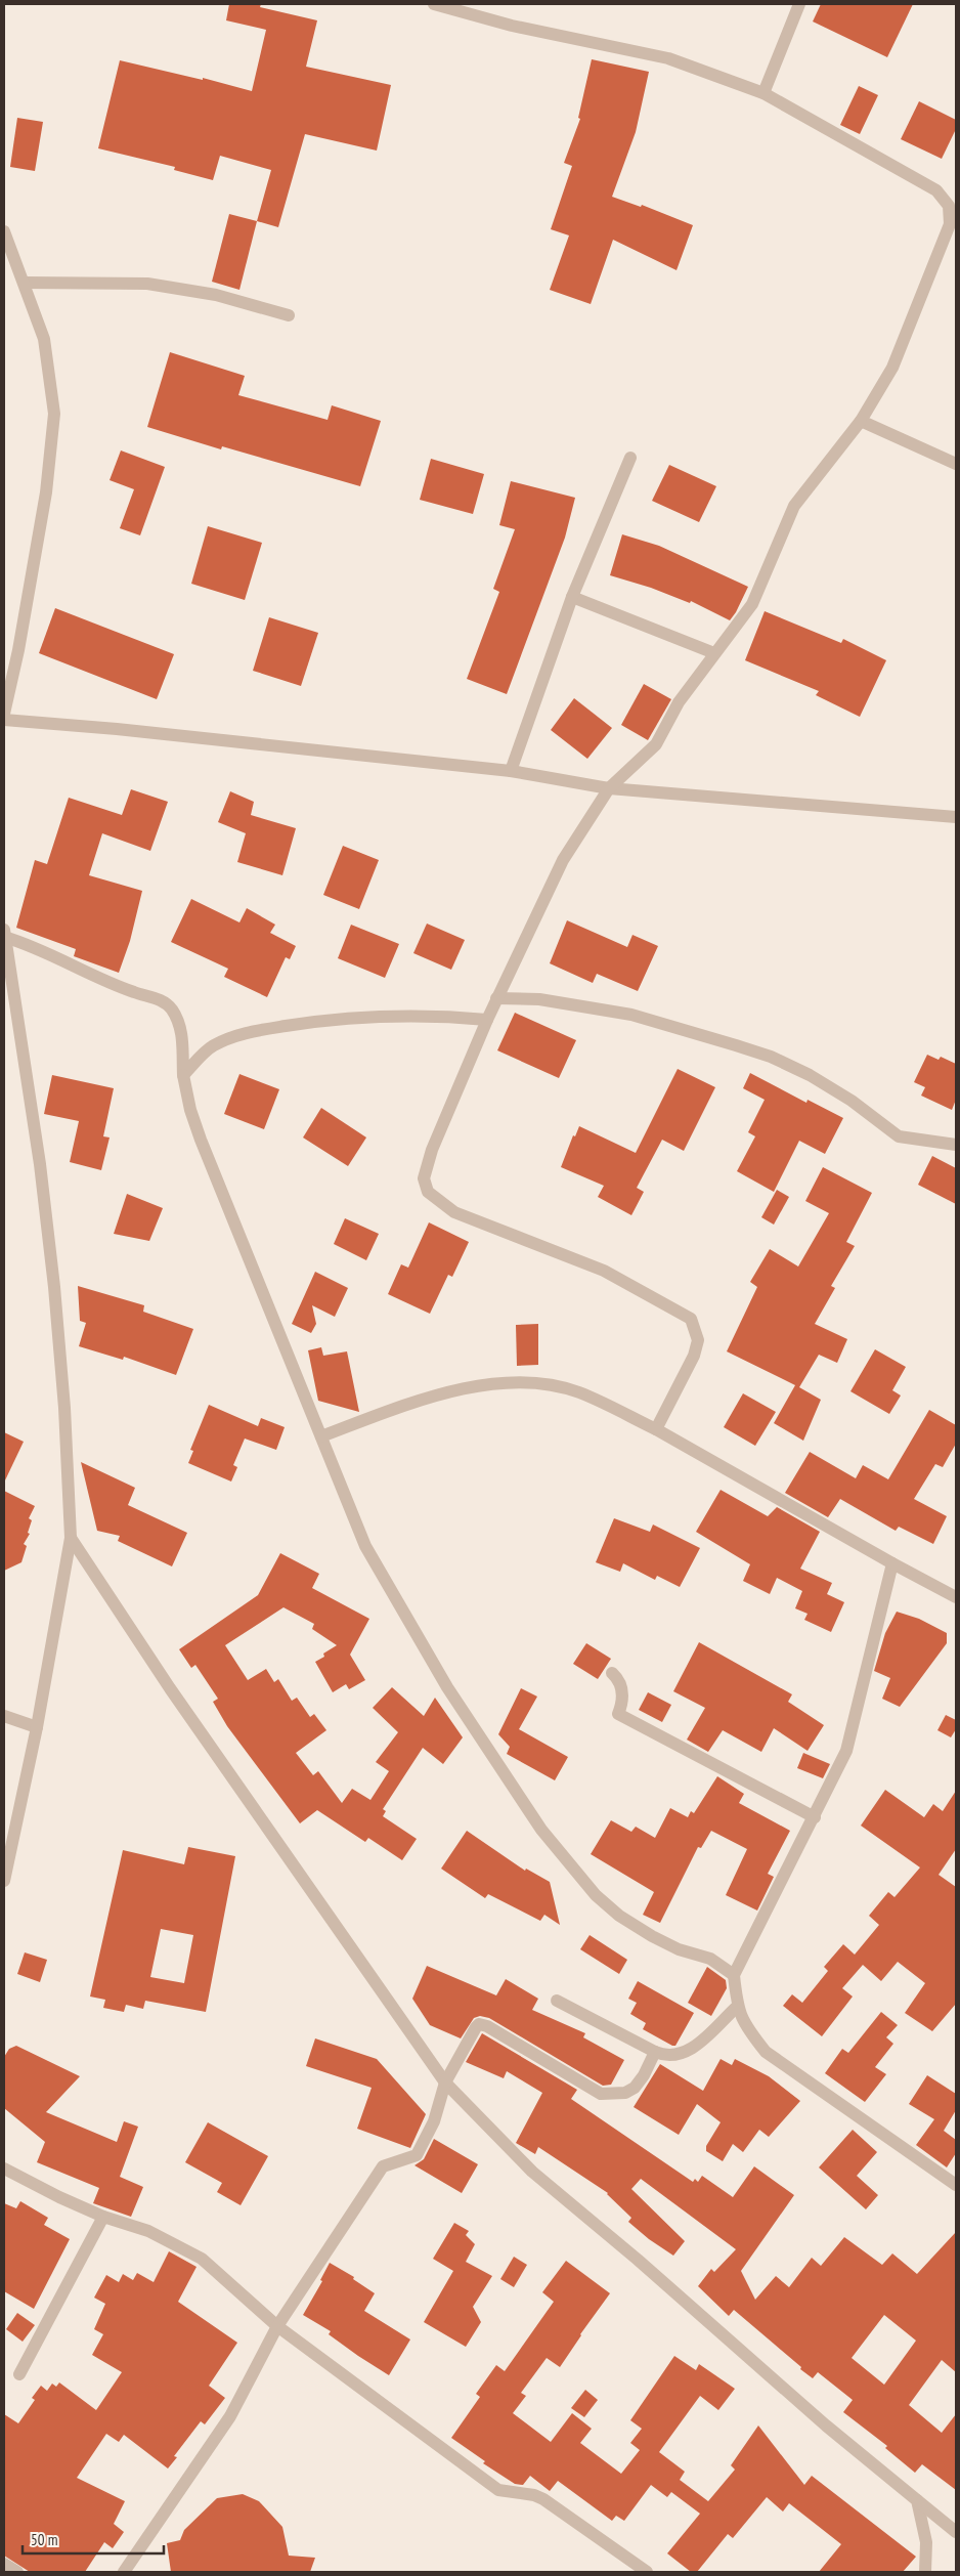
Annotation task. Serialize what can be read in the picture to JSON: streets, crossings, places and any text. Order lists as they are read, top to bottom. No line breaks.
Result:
{"scale_bar":"50 m"}
